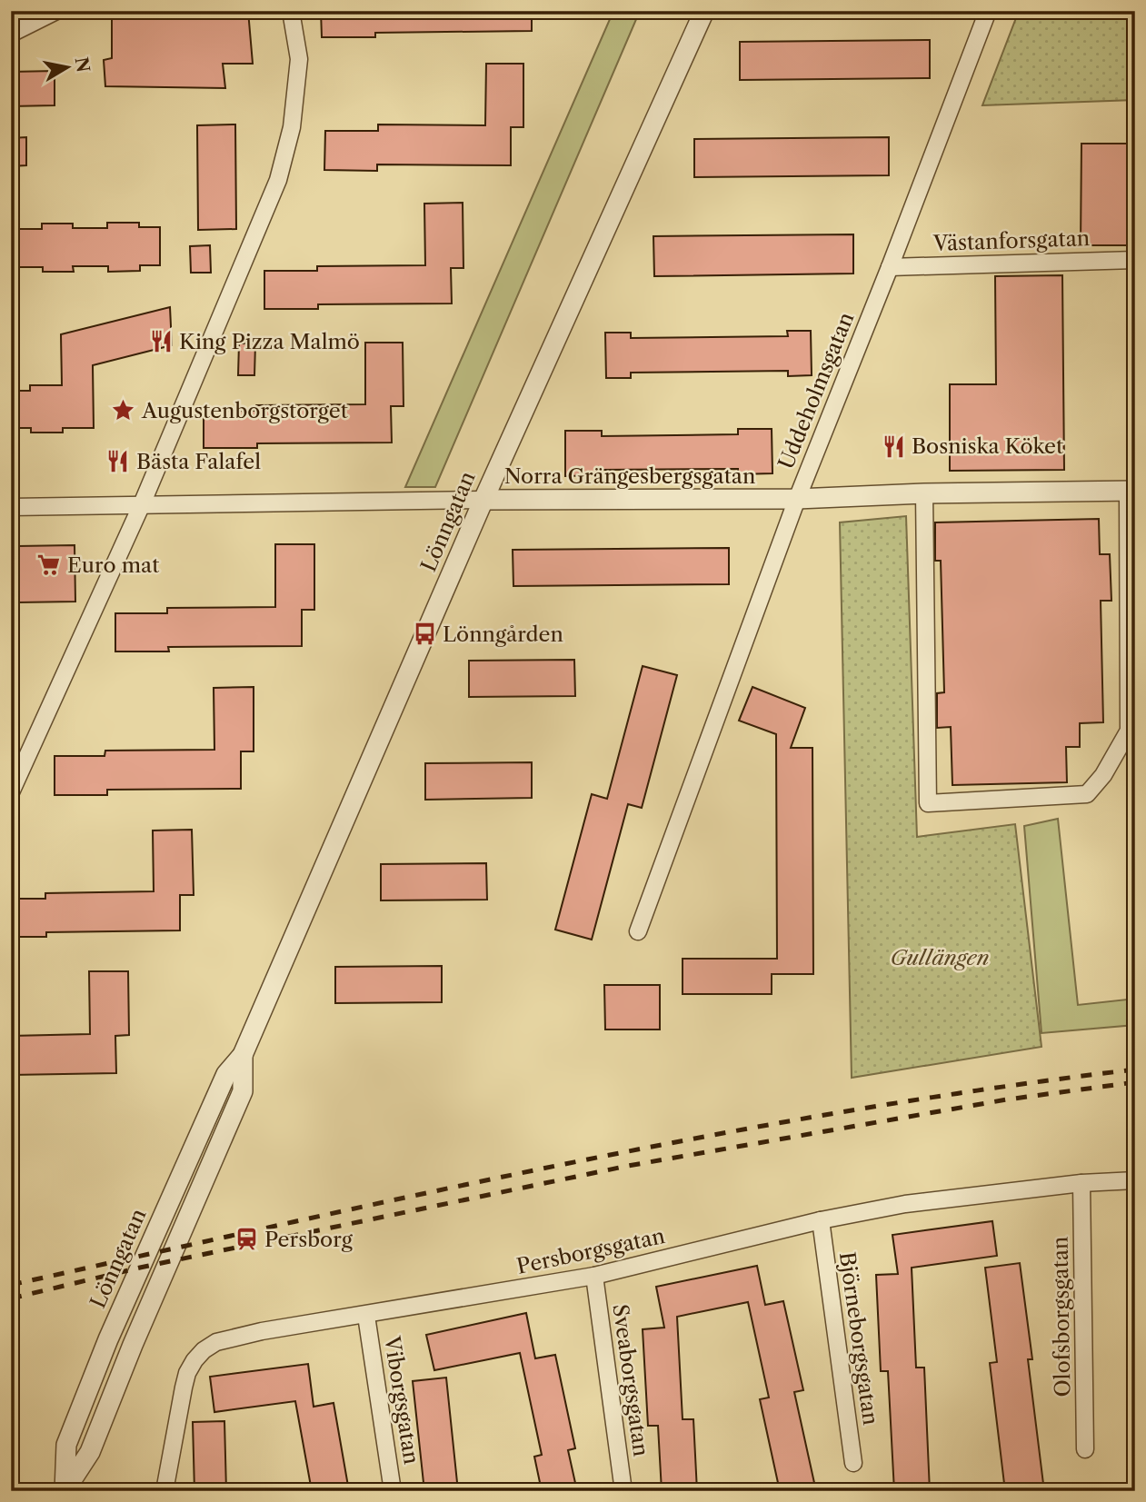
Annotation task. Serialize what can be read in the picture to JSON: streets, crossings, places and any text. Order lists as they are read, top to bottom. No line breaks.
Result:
{"streets":{"street":["Västanforsgatan","Uddeholmsgatan","Norra Grängesbergsgatan","Lönngatan","Persborgsgatan","Olofsborgsgatan","Björneborgsgatan","Sveaborgsgatan","Viborgsgatan"]},"crossings":[["Västanforsgatan","Uddeholmsgatan"],["Uddeholmsgatan","Norra Grängesbergsgatan"],["Norra Grängesbergsgatan","Lönngatan"],["Persborgsgatan","Olofsborgsgatan"],["Persborgsgatan","Björneborgsgatan"],["Persborgsgatan","Sveaborgsgatan"],["Persborgsgatan","Viborgsgatan"]],"parks":["Gullängen"],"places":{"restaurant":["King Pizza Malmö","Bosniska Köket","Bästa Falafel"],"place":["Augustenborgstorget"],"supermarket":["Euro mat"],"bus stop":["Lönngården"],"station":["Persborg"]},"north":"right"}
